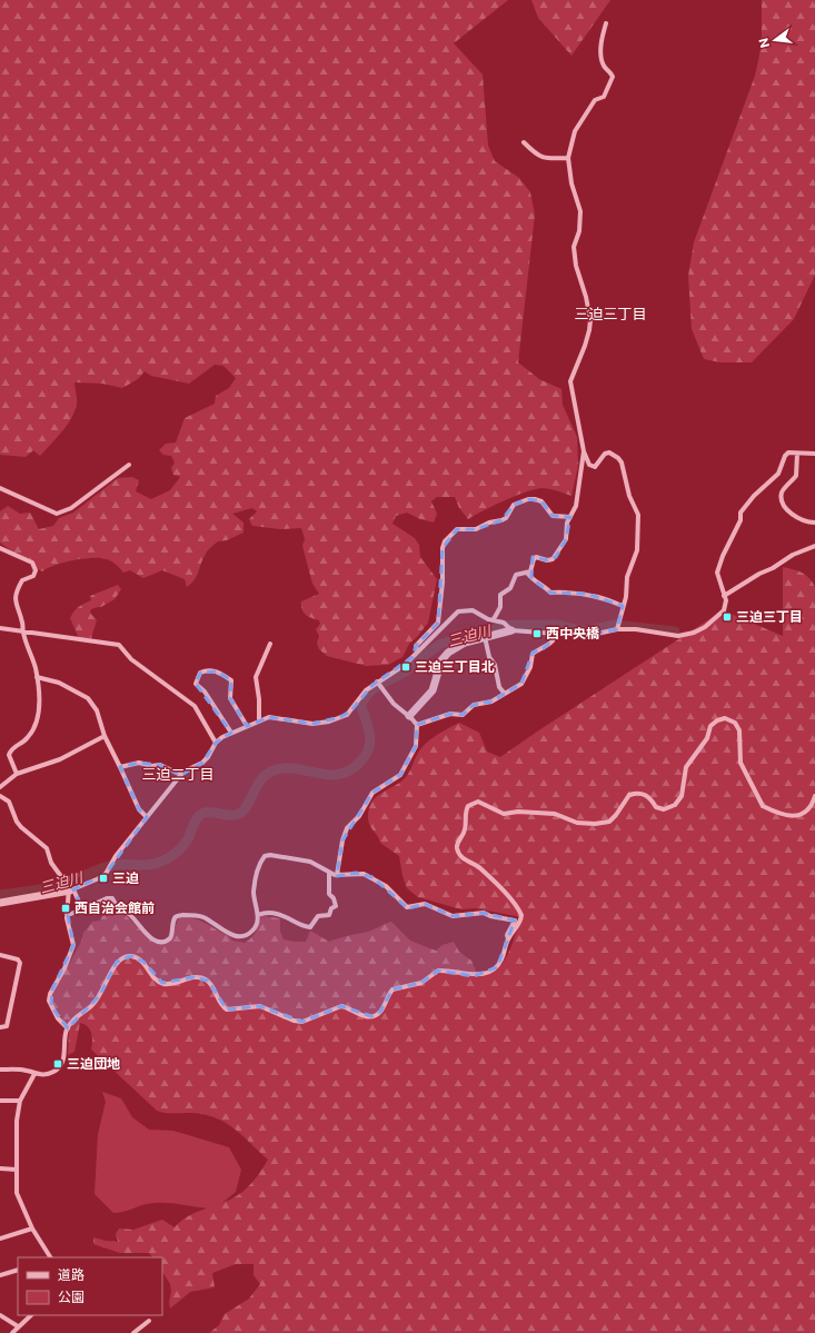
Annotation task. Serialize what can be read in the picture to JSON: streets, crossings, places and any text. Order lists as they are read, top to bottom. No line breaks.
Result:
{"districts":["三迫三丁目","三迫二丁目"],"water":["三迫川"],"places":{"transit":["三迫三丁目","西中央橋","三迫三丁目北","三迫","西自治会館前","三迫団地"]},"legend":["道路","公園"],"north":"left"}
